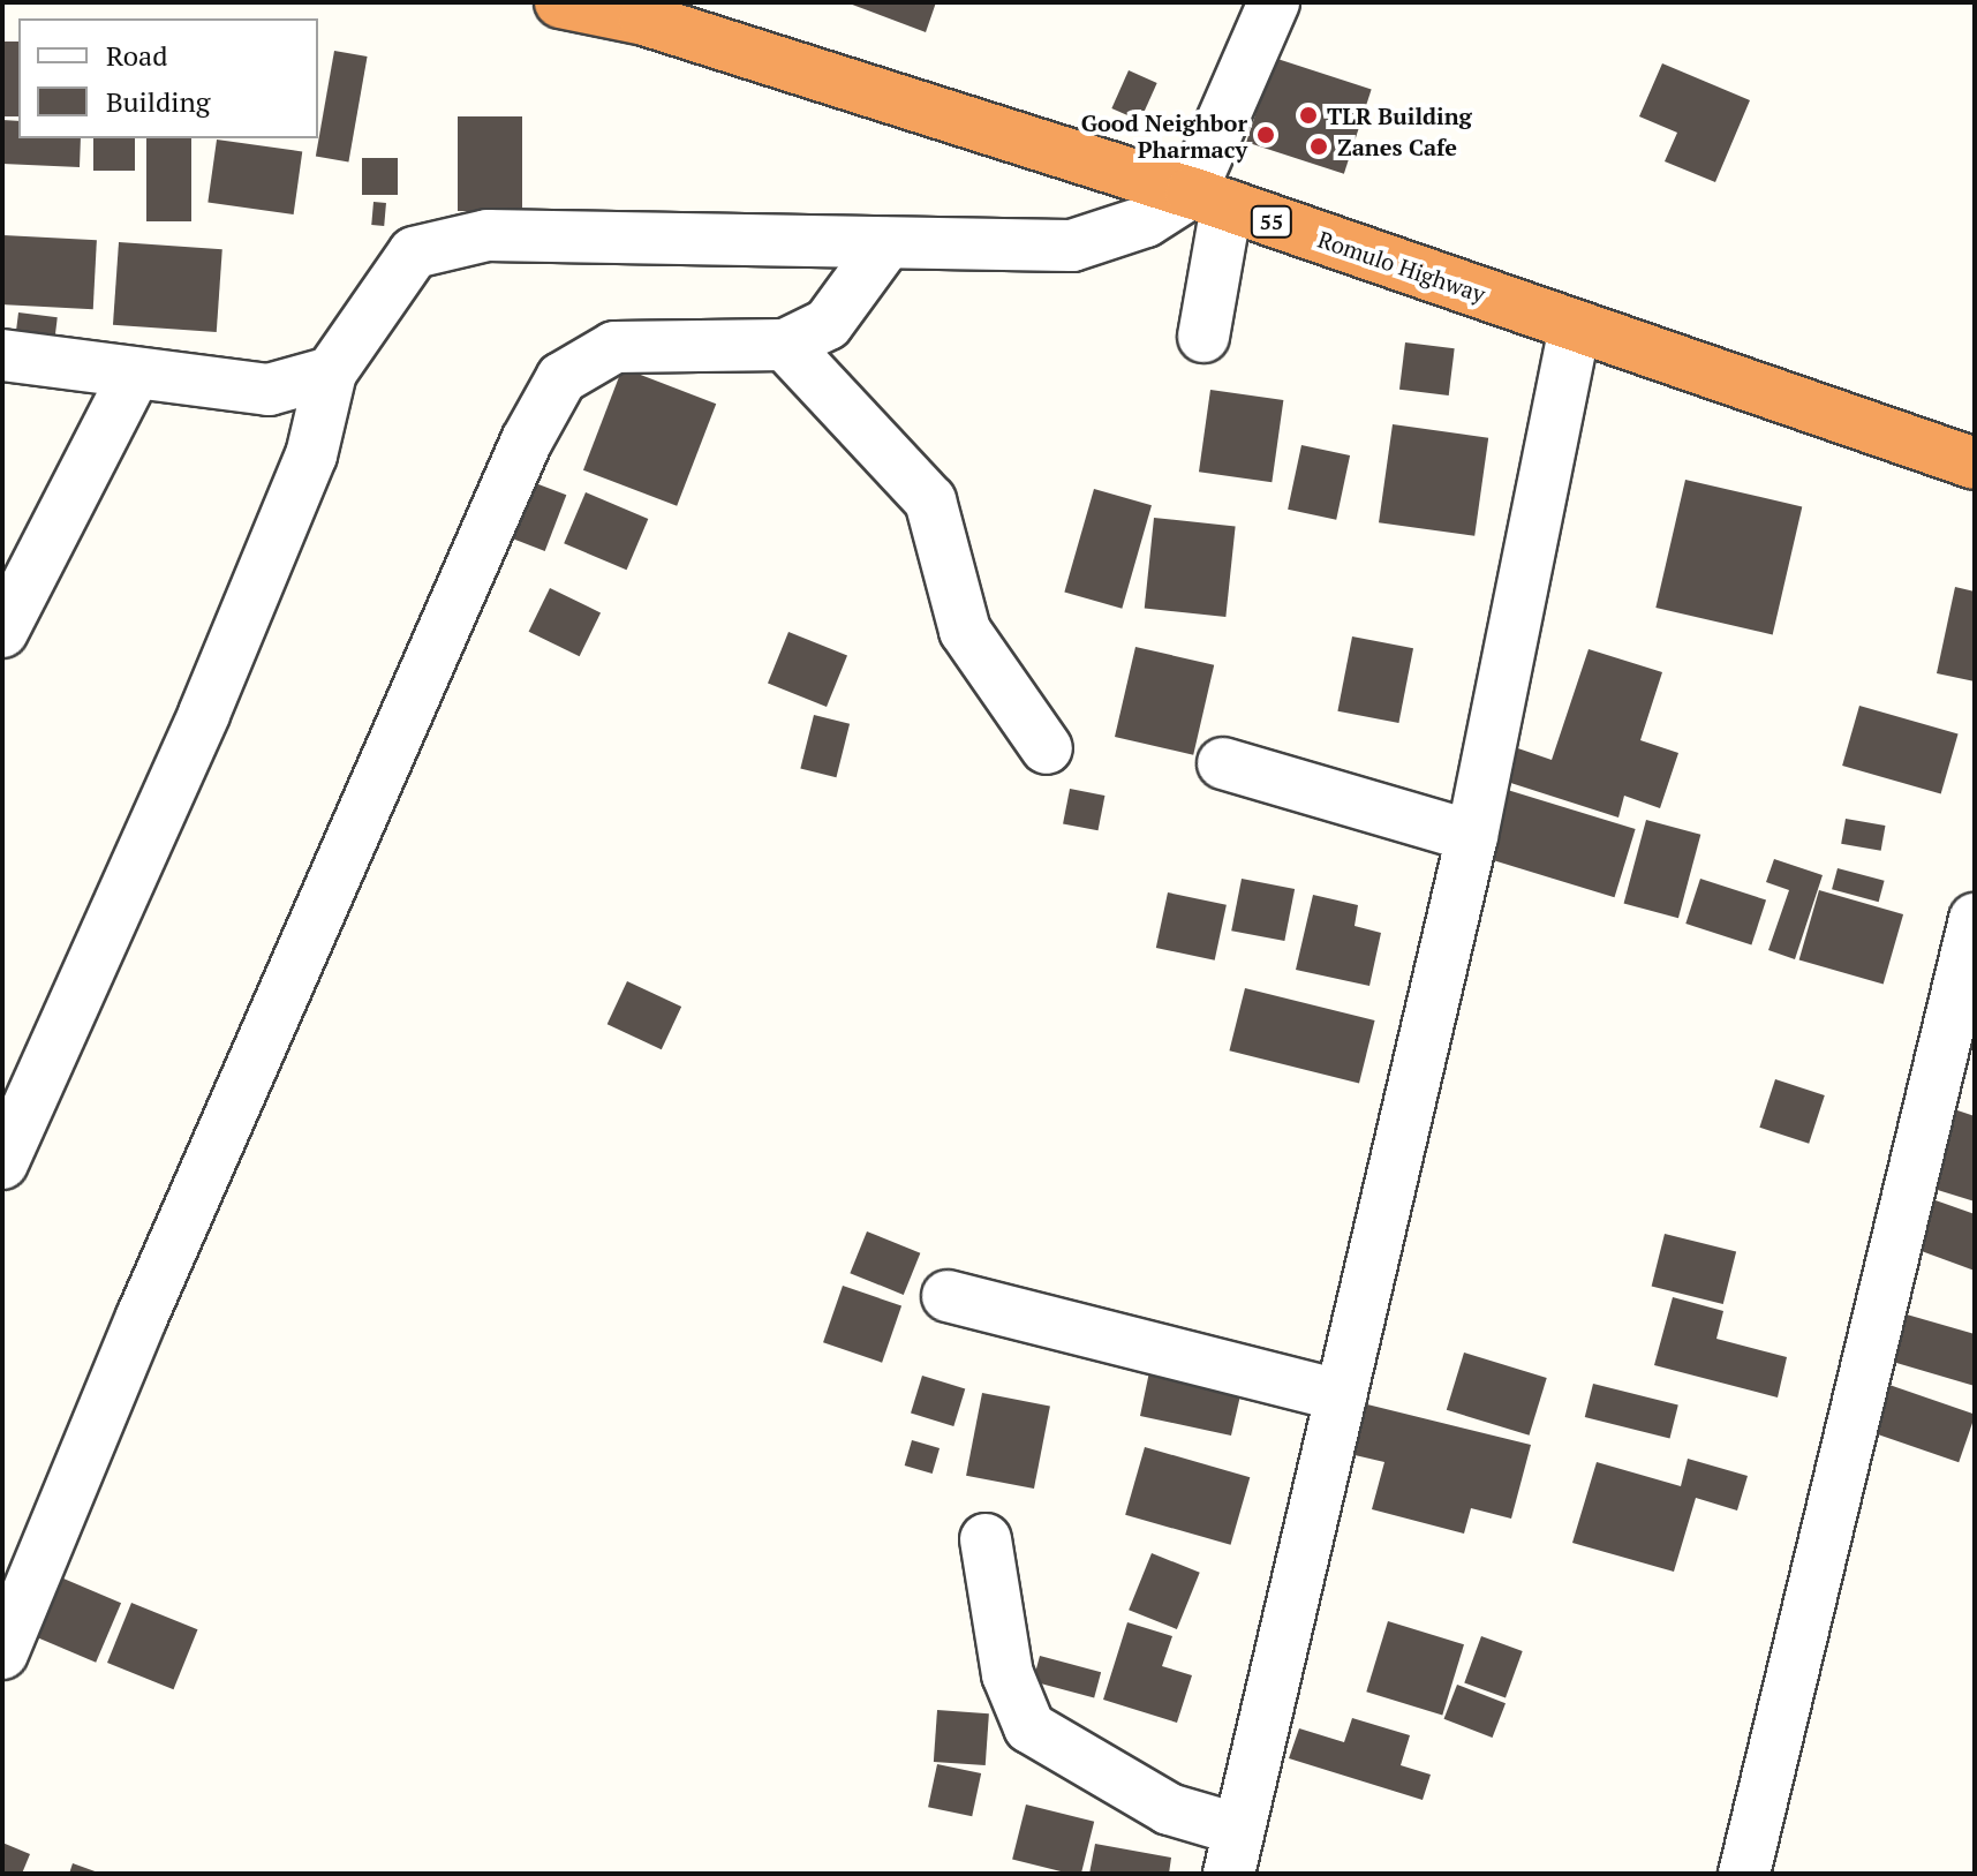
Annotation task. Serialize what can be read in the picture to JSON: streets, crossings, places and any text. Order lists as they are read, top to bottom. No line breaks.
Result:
{"streets":{"highway":["55","Romulo Highway"]},"places":["TLR Building","Good Neighbor Pharmacy","Zanes Cafe"],"legend":["Road","Building"]}
